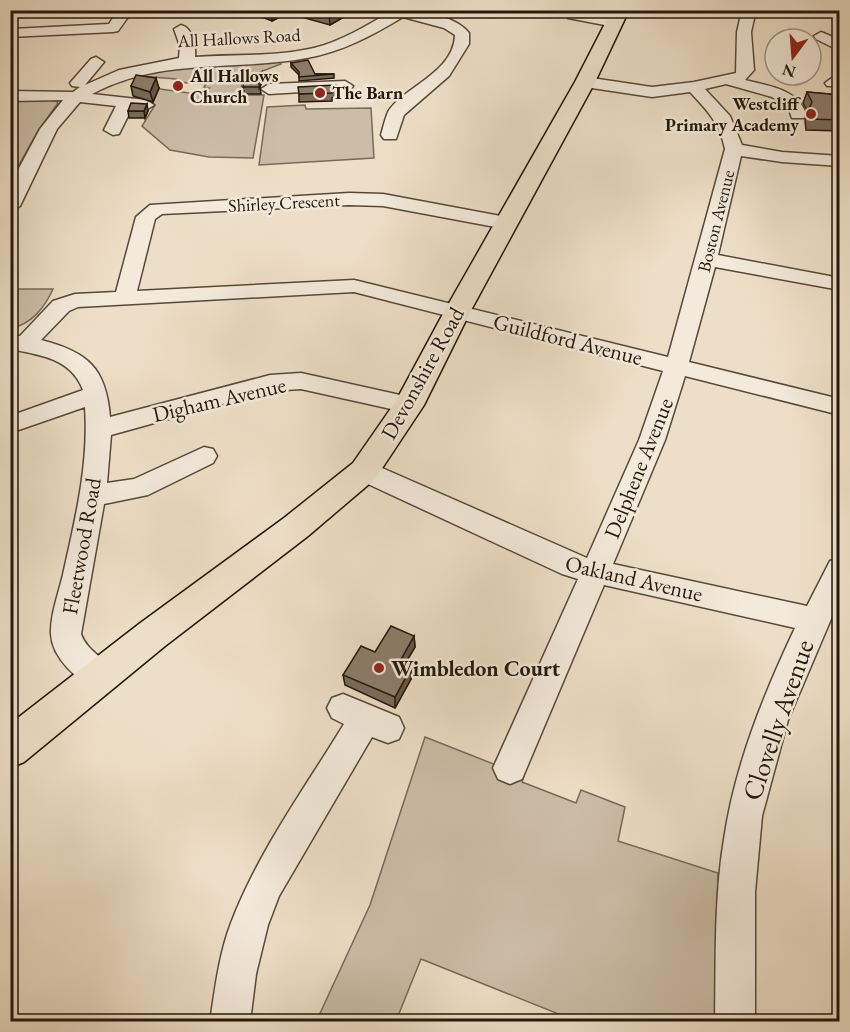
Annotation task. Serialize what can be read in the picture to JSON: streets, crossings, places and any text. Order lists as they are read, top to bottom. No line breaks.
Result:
{"streets":{"main road":["Devonshire Road"],"street":["All Hallows Road","Shirley Crescent","Boston Avenue","Guildford Avenue","Digham Avenue","Delphene Avenue","Fleetwood Road","Oakland Avenue","Clovelly Avenue"]},"crossings":[["Shirley Crescent","Guildford Avenue"],["Shirley Crescent","Devonshire Road"],["Boston Avenue","Guildford Avenue"],["Boston Avenue","Delphene Avenue"],["Guildford Avenue","Devonshire Road"],["Guildford Avenue","Delphene Avenue"],["Guildford Avenue","Fleetwood Road"],["Devonshire Road","Digham Avenue"],["Devonshire Road","Fleetwood Road"],["Devonshire Road","Oakland Avenue"],["Digham Avenue","Fleetwood Road"],["Delphene Avenue","Oakland Avenue"],["Oakland Avenue","Clovelly Avenue"]],"places":["All Hallows Church","The Barn","Westcliff Primary Academy","Wimbledon Court"],"north":"bottom"}
